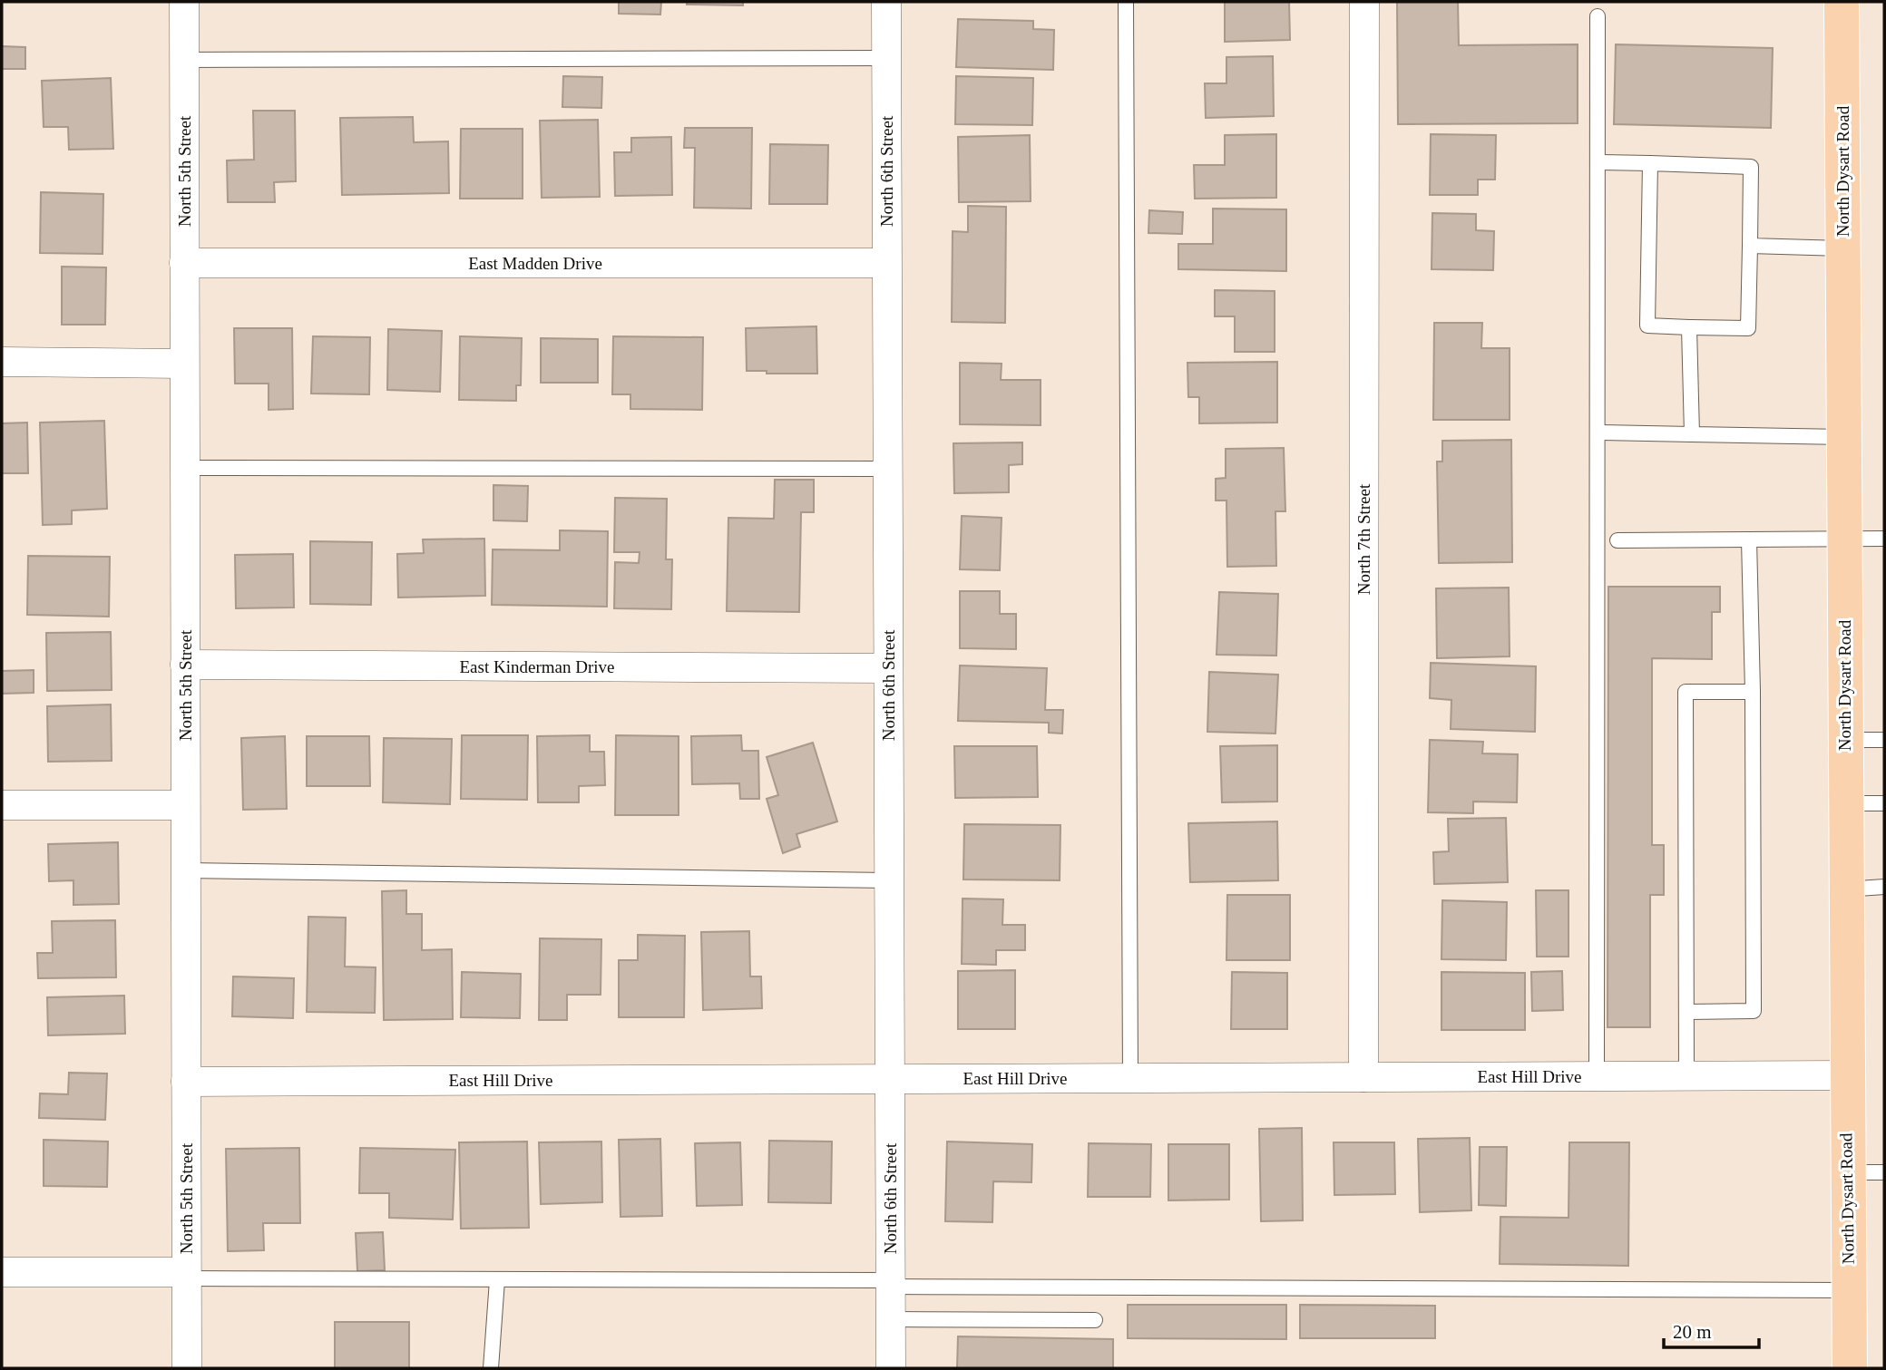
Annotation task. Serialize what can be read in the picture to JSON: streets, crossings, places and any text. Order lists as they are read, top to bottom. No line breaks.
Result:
{"streets":{"main road":["North Dysart Road"],"street":["North 5th Street","North 6th Street","East Madden Drive","North 7th Street","East Kinderman Drive","East Hill Drive"]},"crossings":[["North 5th Street","East Madden Drive"],["North 5th Street","East Kinderman Drive"],["North 5th Street","East Hill Drive"],["North 6th Street","East Madden Drive"],["North 6th Street","East Kinderman Drive"],["North 6th Street","East Hill Drive"],["North Dysart Road","East Hill Drive"],["North 7th Street","East Hill Drive"]],"scale_bar":"20 m"}
